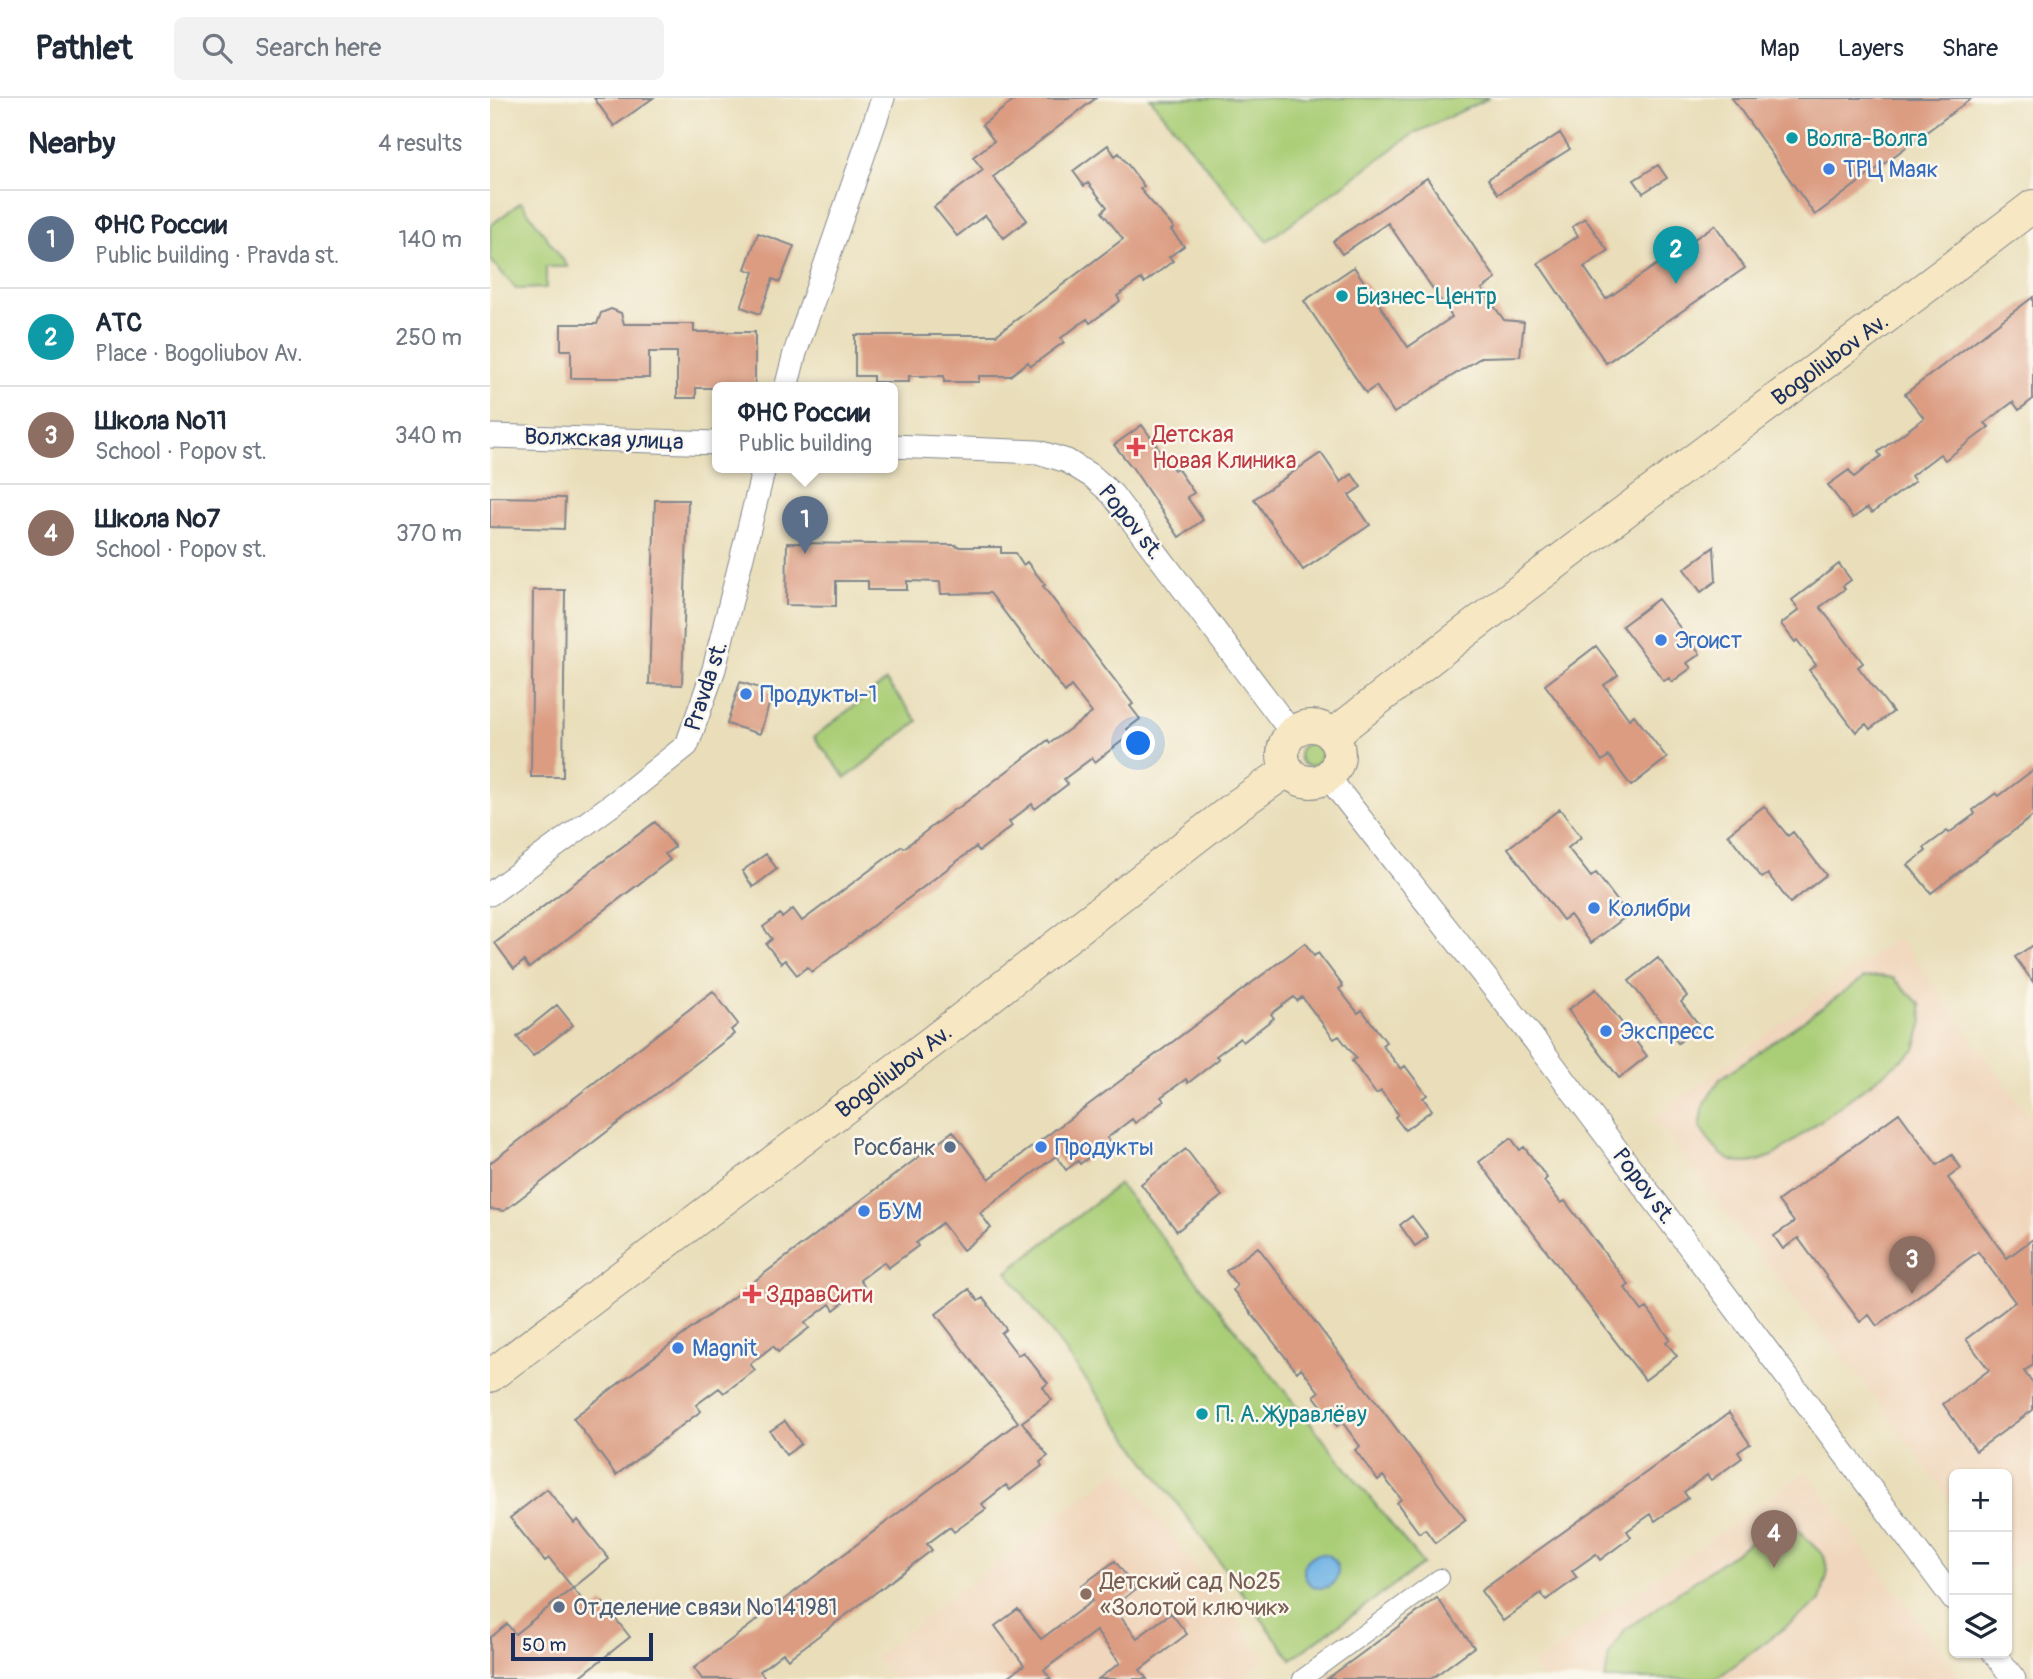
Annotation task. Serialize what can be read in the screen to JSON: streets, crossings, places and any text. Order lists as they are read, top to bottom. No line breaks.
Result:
{"streets":{"main road":["Bogoliubov Av."],"street":["Волжская улица","Popov st.","Pravda st."]},"crossings":[["Bogoliubov Av.","Popov st."]],"places":{"other":["Волга-Волга","ТРЦ Маяк","Бизнес-Центр","Эгоист","Продукты-1","Колибри","Экспресс","Росбанк","Продукты","БУМ","Magnit","П. А. Журавлёву","Детский сад №25 «Золотой ключик»","Отделение связи №141981"],"health":["Детская Новая Клиника","ЗдравСити"]},"scale_bar":"50 m","page":{"header":"Pathlet","search":"Search here","nav":["Map","Layers","Share"],"heading":["Nearby","4 results"],"list":[{"mark":"1","name":"ФНС России","note":"Public building · Pravda st.","value":"140 m"},{"mark":"2","name":"АТС","note":"Place · Bogoliubov Av.","value":"250 m"},{"mark":"3","name":"Школа №11","note":"School · Popov st.","value":"340 m"},{"mark":"4","name":"Школа №7","note":"School · Popov st.","value":"370 m"}],"pins":["2","1","3","4"],"popup":["ФНС России","Public building"],"map_buttons":["+","−"],"scale":"50 m"}}
